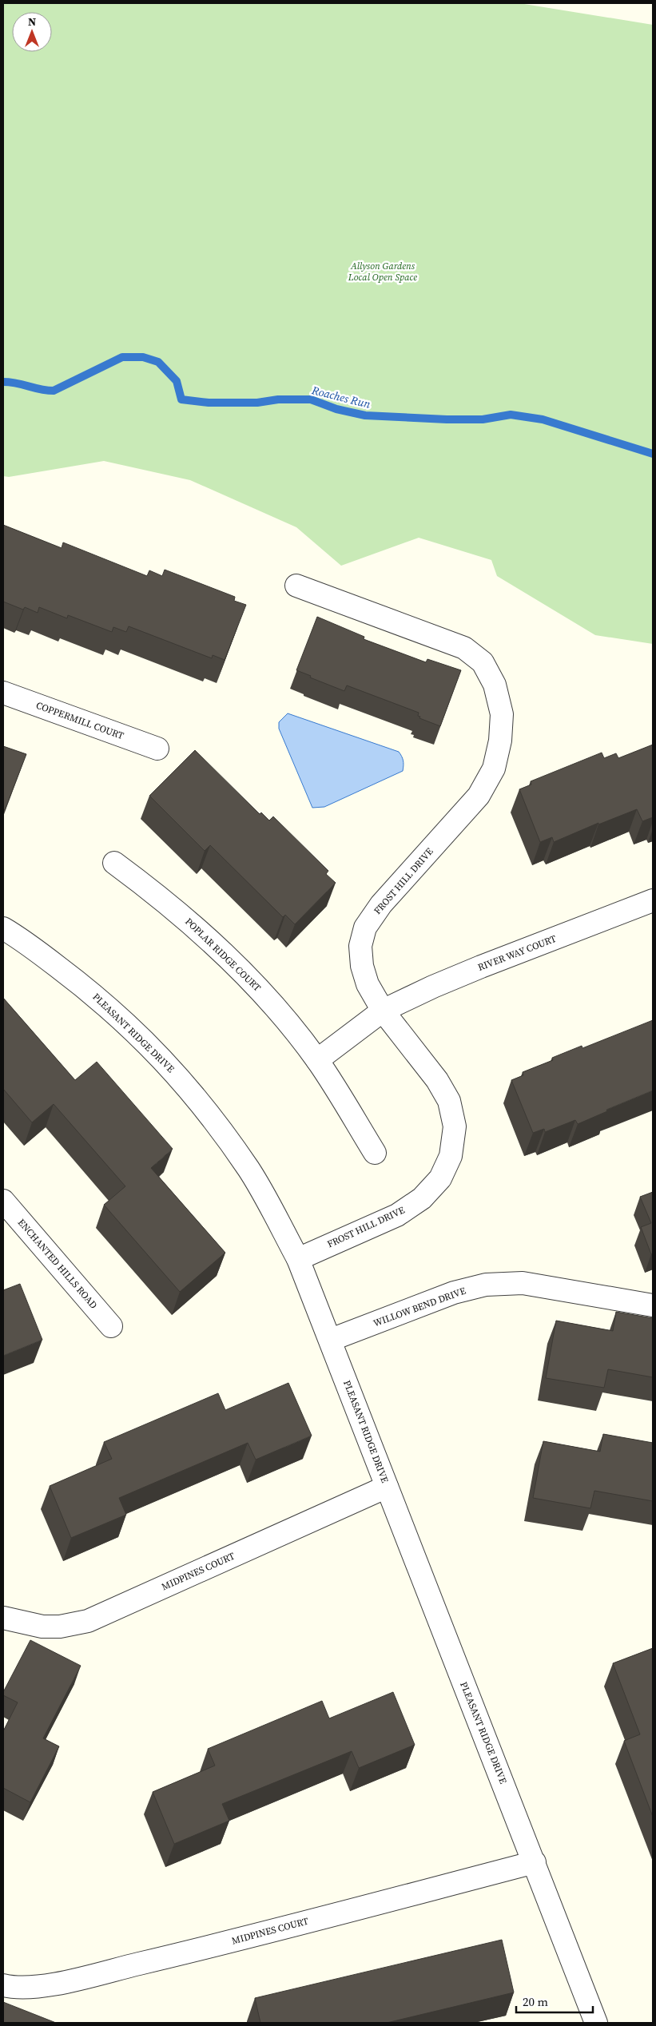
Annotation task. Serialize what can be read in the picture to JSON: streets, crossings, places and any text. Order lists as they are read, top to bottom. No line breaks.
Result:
{"streets":{"street":["COPPERMILL COURT","FROST HILL DRIVE","RIVER WAY COURT","POPLAR RIDGE COURT","PLEASANT RIDGE DRIVE","ENCHANTED HILLS ROAD","WILLOW BEND DRIVE","MIDPINES COURT"]},"crossings":[["FROST HILL DRIVE","RIVER WAY COURT"],["FROST HILL DRIVE","PLEASANT RIDGE DRIVE"],["PLEASANT RIDGE DRIVE","WILLOW BEND DRIVE"],["PLEASANT RIDGE DRIVE","MIDPINES COURT"]],"water":["Roaches Run"],"parks":["Allyson Gardens Local Open Space"],"scale_bar":"20 m","north":"top"}
